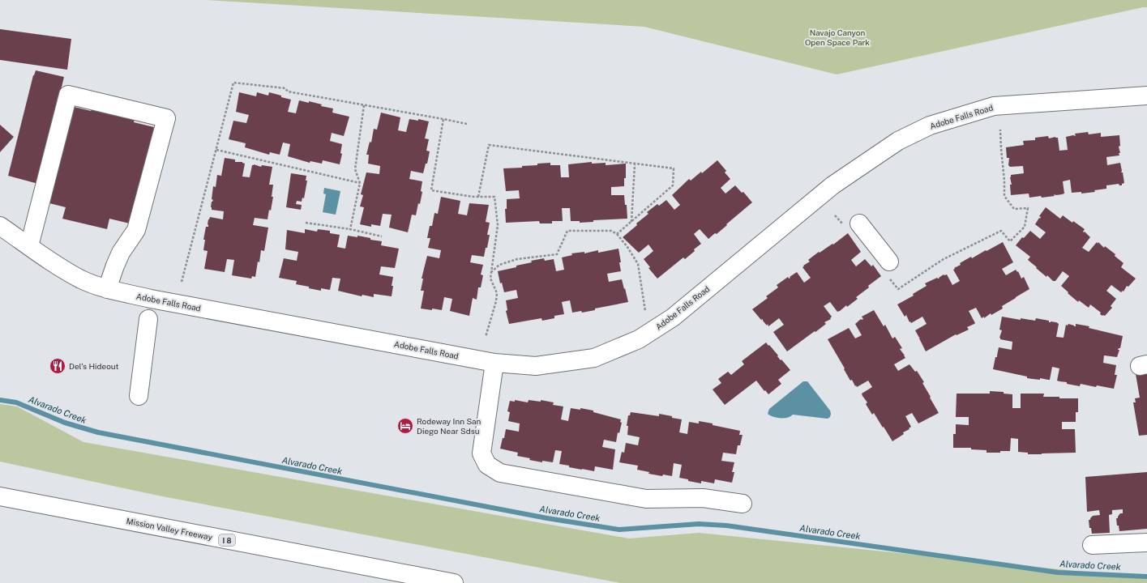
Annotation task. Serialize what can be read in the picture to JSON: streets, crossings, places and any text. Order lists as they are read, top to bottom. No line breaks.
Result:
{"streets":{"main road":["Adobe Falls Road","Mission Valley Freeway","I 8"]},"water":["Alvarado Creek"],"parks":["Navajo Canyon Open Space Park"],"places":{"restaurant":["Del’s Hideout"],"hotel":["Rodeway Inn San Diego Near Sdsu"]}}
